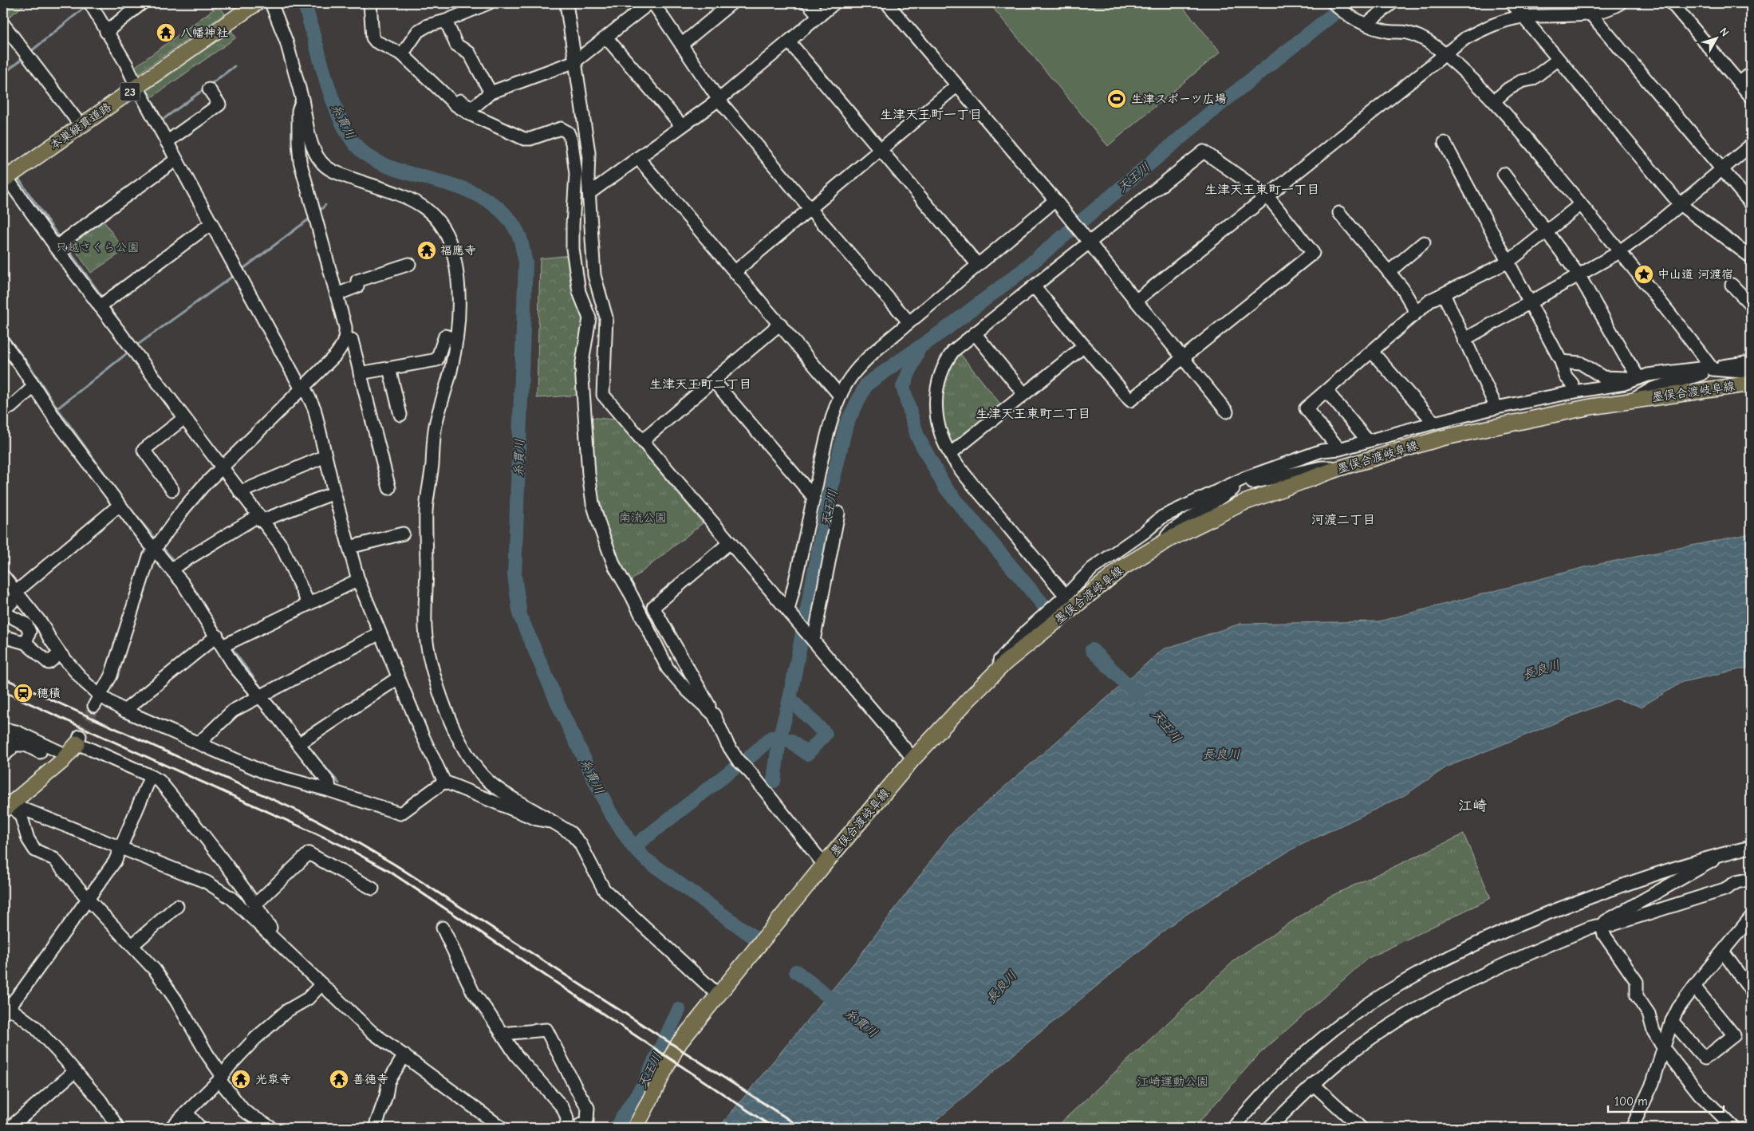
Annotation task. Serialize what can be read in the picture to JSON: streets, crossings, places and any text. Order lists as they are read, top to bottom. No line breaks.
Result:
{"streets":{"main road":["23","本巣縦貫道路","墨俣合渡岐阜線"]},"districts":["生津天王町一丁目","生津天王東町一丁目","生津天王町二丁目","生津天王東町二丁目","河渡二丁目","江崎"],"water":["糸貫川","天王川","長良川"],"parks":["只越さくら公園","南流公園","江崎運動公園"],"places":{"temple":["八幡神社","福應寺","光泉寺","善徳寺"],"sports":["生津スポーツ広場"],"place":["中山道 河渡宿"],"station":["穂積"]},"scale_bar":"100 m","north":"top right"}
